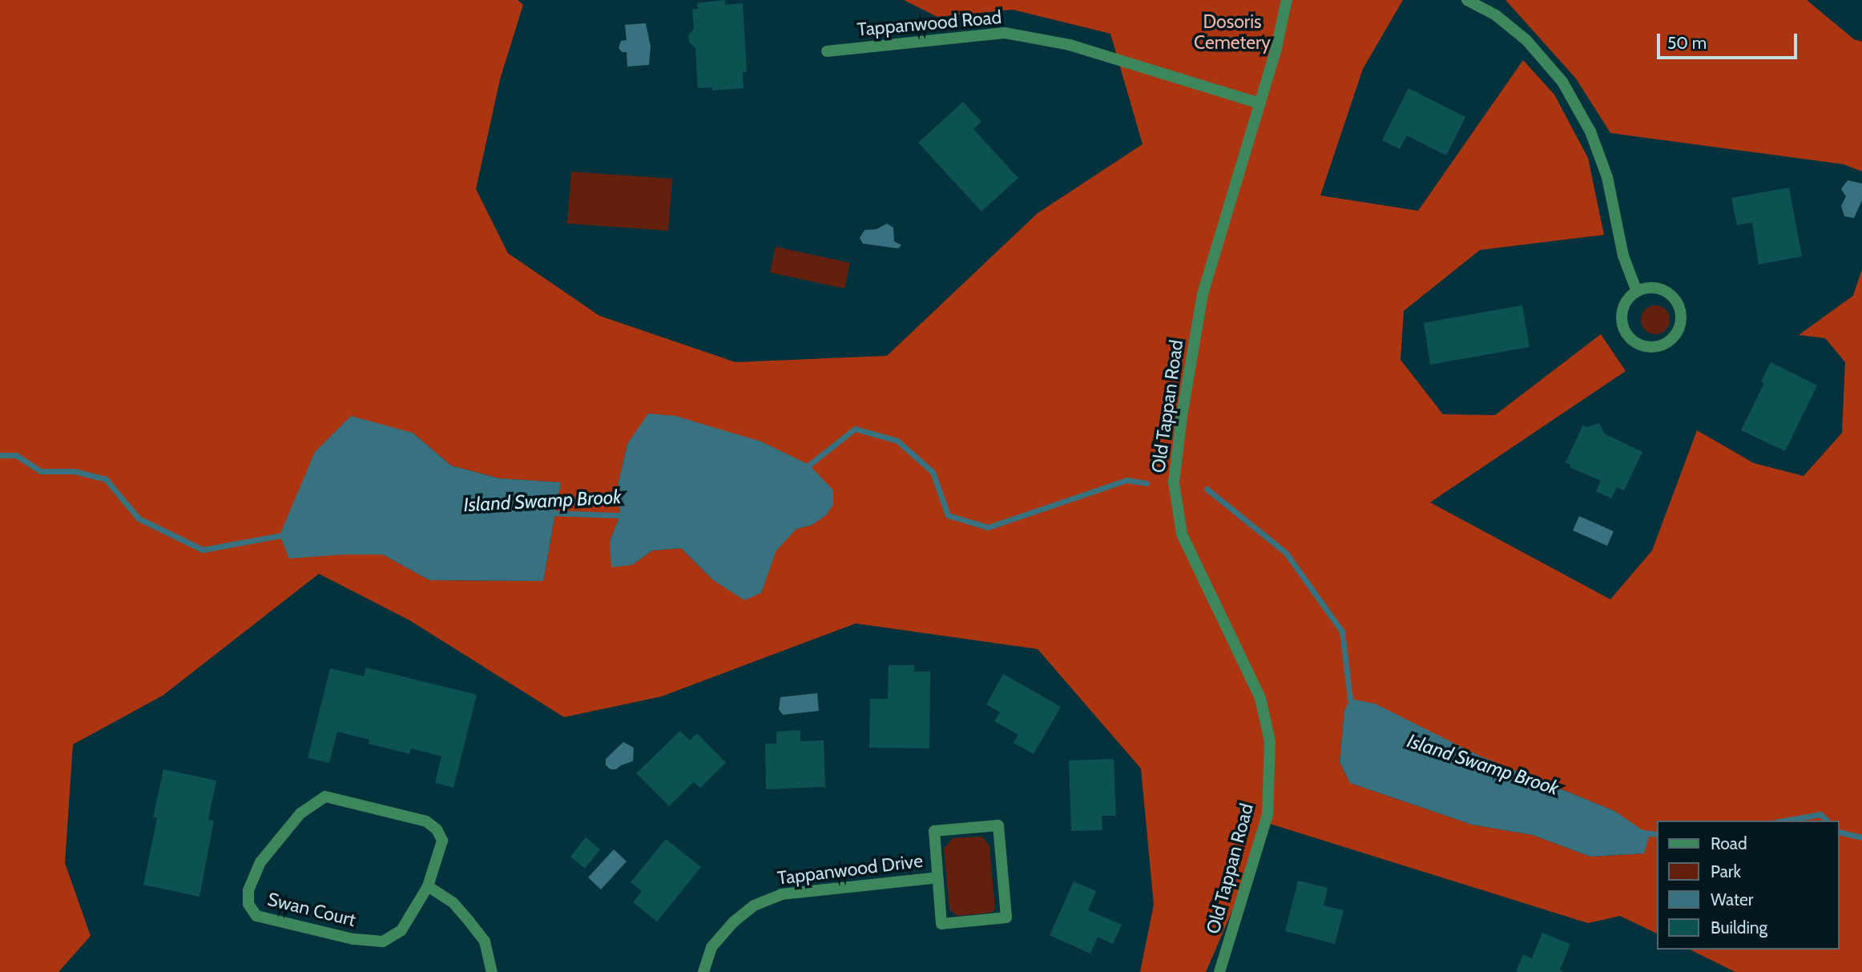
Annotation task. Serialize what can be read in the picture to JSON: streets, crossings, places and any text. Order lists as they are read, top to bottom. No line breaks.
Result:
{"streets":{"street":["Tappanwood Road","Old Tappan Road","Tappanwood Drive","Swan Court"]},"crossings":[["Tappanwood Road","Old Tappan Road"]],"water":["Island Swamp Brook"],"parks":["Dosoris Cemetery"],"legend":["Road","Park","Water","Building"],"scale_bar":"50 m"}
